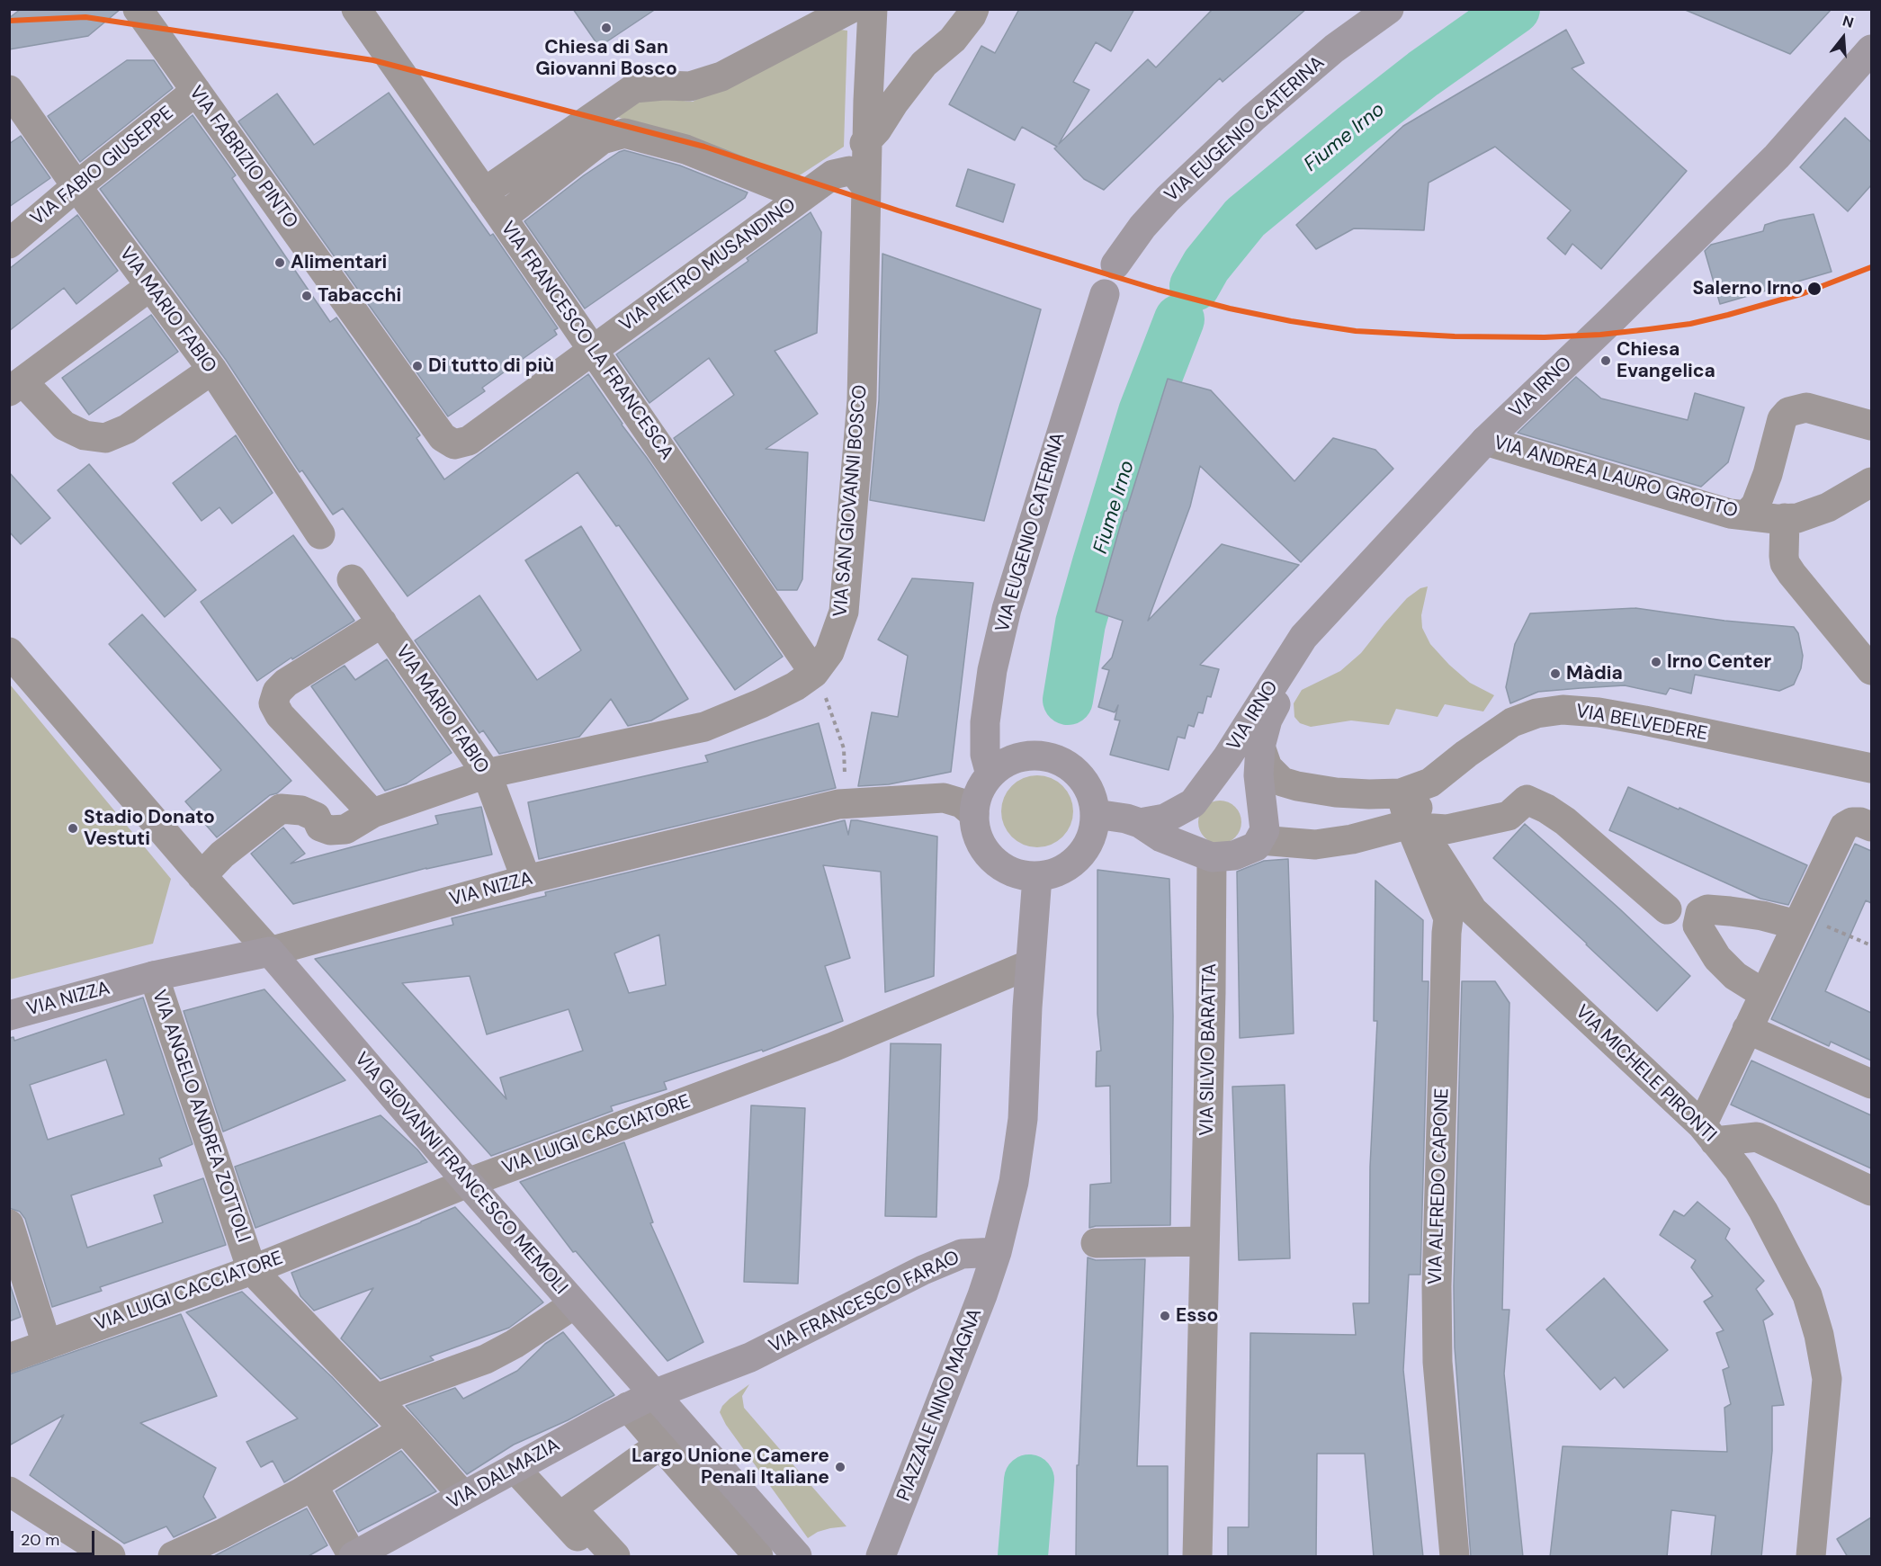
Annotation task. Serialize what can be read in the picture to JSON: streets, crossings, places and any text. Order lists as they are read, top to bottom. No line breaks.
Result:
{"streets":{"main road":["VIA EUGENIO CATERINA","VIA IRNO","VIA NIZZA","VIA GIOVANNI FRANCESCO MEMOLI","VIA FRANCESCO FARAO","PIAZZALE NINO MAGNA","VIA DALMAZIA"],"street":["VIA FABRIZIO PINTO","VIA FABIO GIUSEPPE","VIA PIETRO MUSANDINO","VIA MARIO FABIO","VIA FRANCESCO LA FRANCESCA","VIA ANDREA LAURO GROTTO","VIA SAN GIOVANNI BOSCO","VIA BELVEDERE","VIA SILVIO BARATTA","VIA MICHELE PIRONTI","VIA ANGELO ANDREA ZOTTOLI","VIA LUIGI CACCIATORE","VIA ALFREDO CAPONE"]},"crossings":[["VIA EUGENIO CATERINA","VIA NIZZA"],["VIA FABRIZIO PINTO","VIA FABIO GIUSEPPE"],["VIA FABRIZIO PINTO","VIA PIETRO MUSANDINO"],["VIA FABIO GIUSEPPE","VIA MARIO FABIO"],["VIA PIETRO MUSANDINO","VIA FRANCESCO LA FRANCESCA"],["VIA PIETRO MUSANDINO","VIA SAN GIOVANNI BOSCO"],["VIA MARIO FABIO","VIA SAN GIOVANNI BOSCO"],["VIA MARIO FABIO","VIA NIZZA"],["VIA FRANCESCO LA FRANCESCA","VIA SAN GIOVANNI BOSCO"],["VIA IRNO","VIA ANDREA LAURO GROTTO"],["VIA IRNO","VIA BELVEDERE"],["VIA BELVEDERE","VIA MICHELE PIRONTI"],["VIA BELVEDERE","VIA ALFREDO CAPONE"],["VIA NIZZA","VIA ANGELO ANDREA ZOTTOLI"],["VIA NIZZA","VIA GIOVANNI FRANCESCO MEMOLI"],["VIA MICHELE PIRONTI","VIA ALFREDO CAPONE"],["VIA ANGELO ANDREA ZOTTOLI","VIA LUIGI CACCIATORE"],["VIA ANGELO ANDREA ZOTTOLI","VIA DALMAZIA"],["VIA LUIGI CACCIATORE","VIA GIOVANNI FRANCESCO MEMOLI"],["VIA GIOVANNI FRANCESCO MEMOLI","VIA FRANCESCO FARAO"],["VIA GIOVANNI FRANCESCO MEMOLI","VIA DALMAZIA"],["VIA FRANCESCO FARAO","PIAZZALE NINO MAGNA"],["VIA FRANCESCO FARAO","VIA DALMAZIA"]],"water":["Fiume Irno"],"places":["Chiesa di San Giovanni Bosco","Alimentari","Salerno Irno","Tabacchi","Chiesa Evangelica","Di tutto di più","Irno Center","Màdia","Stadio Donato Vestuti","Esso","Largo Unione Camere Penali Italiane"],"scale_bar":"20 m","north":"top"}
